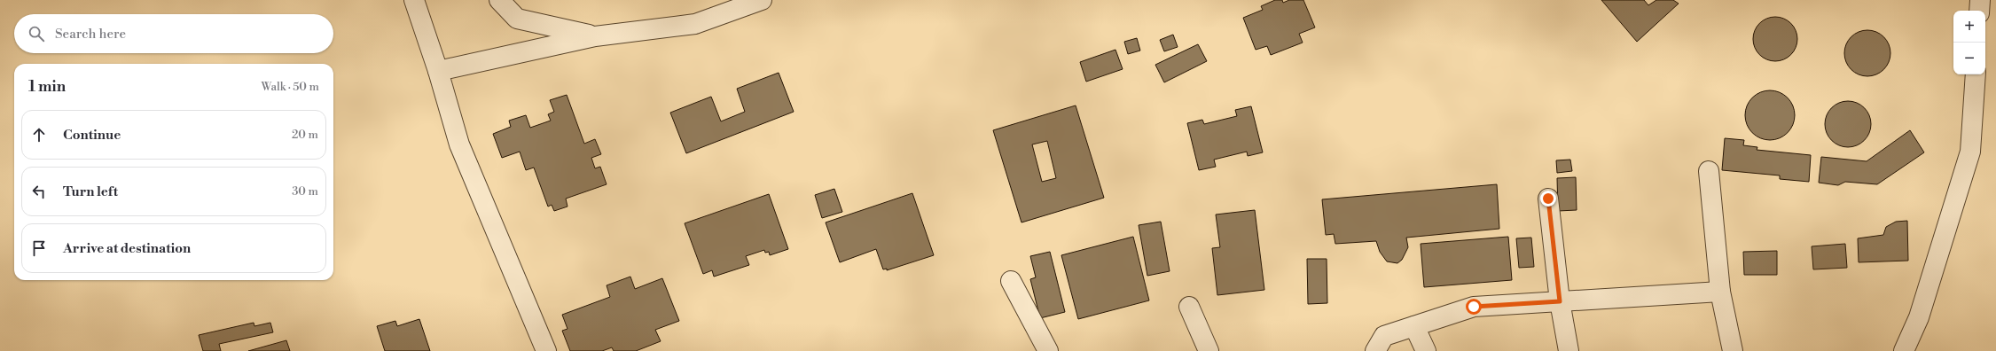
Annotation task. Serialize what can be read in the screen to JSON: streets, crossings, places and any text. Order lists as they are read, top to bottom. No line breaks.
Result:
{"page":{"map_buttons":["+","−"],"search":"Search here","heading":["1 min","Walk · 50 m"],"list":[["Continue","20 m"],["Turn left","30 m"],"Arrive at destination"]}}
